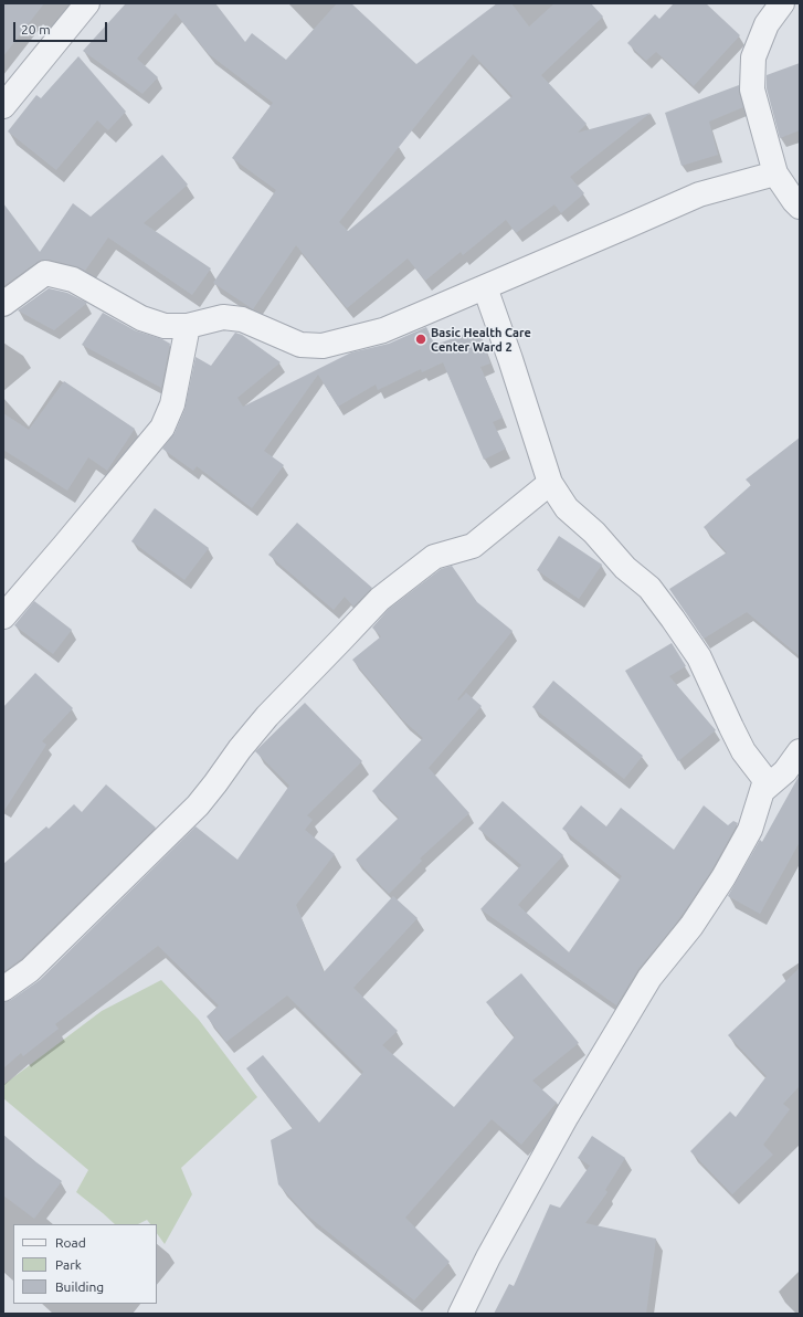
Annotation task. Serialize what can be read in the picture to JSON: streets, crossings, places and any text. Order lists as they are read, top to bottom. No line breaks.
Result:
{"places":["Basic Health Care Center Ward 2"],"legend":["Road","Park","Building"],"scale_bar":"20 m"}
